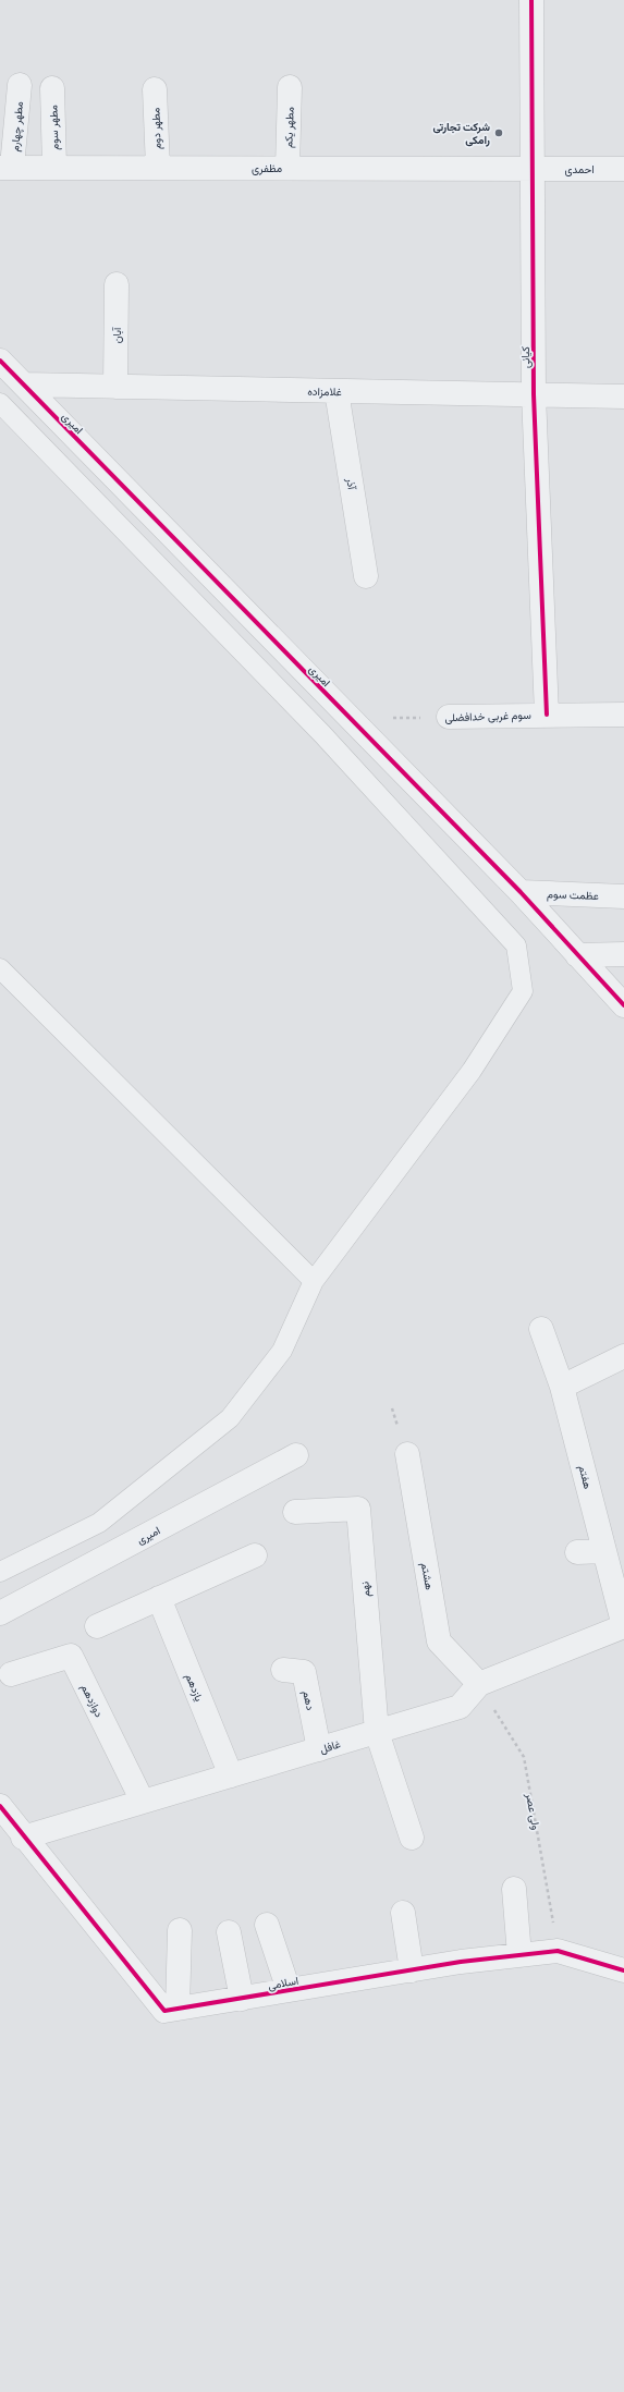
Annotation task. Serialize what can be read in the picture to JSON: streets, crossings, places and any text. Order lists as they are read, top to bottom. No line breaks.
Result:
{"streets":{"street":["مطهر چهارم","مطهر سوم","مطهر يكم","مطهر دوم","مظفری","احمدی","آبان","کیانی","غلامزاده","امیری","آذر","سوم غربی خدافضلی","عظمت سوم","هفتم","هشتم","نهم","یازدهم","دوازدهم","دهم","غافل","اسلامی"],"path":["ولی عصر"]},"crossings":[["مطهر چهارم","مظفری"],["مطهر سوم","مظفری"],["مطهر يكم","مظفری"],["مطهر دوم","مظفری"],["مظفری","احمدی"],["مظفری","کیانی"],["احمدی","کیانی"],["آبان","غلامزاده"],["کیانی","غلامزاده"],["کیانی","سوم غربی خدافضلی"],["غلامزاده","امیری"],["غلامزاده","آذر"],["امیری","سوم غربی خدافضلی"],["امیری","عظمت سوم"],["هفتم","غافل"],["هشتم","غافل"],["هشتم","ولی عصر"],["نهم","غافل"],["یازدهم","غافل"],["دوازدهم","غافل"],["دهم","غافل"],["غافل","ولی عصر"],["غافل","اسلامی"],["ولی عصر","اسلامی"]],"places":["شرکت تجارتی رامکی"]}
